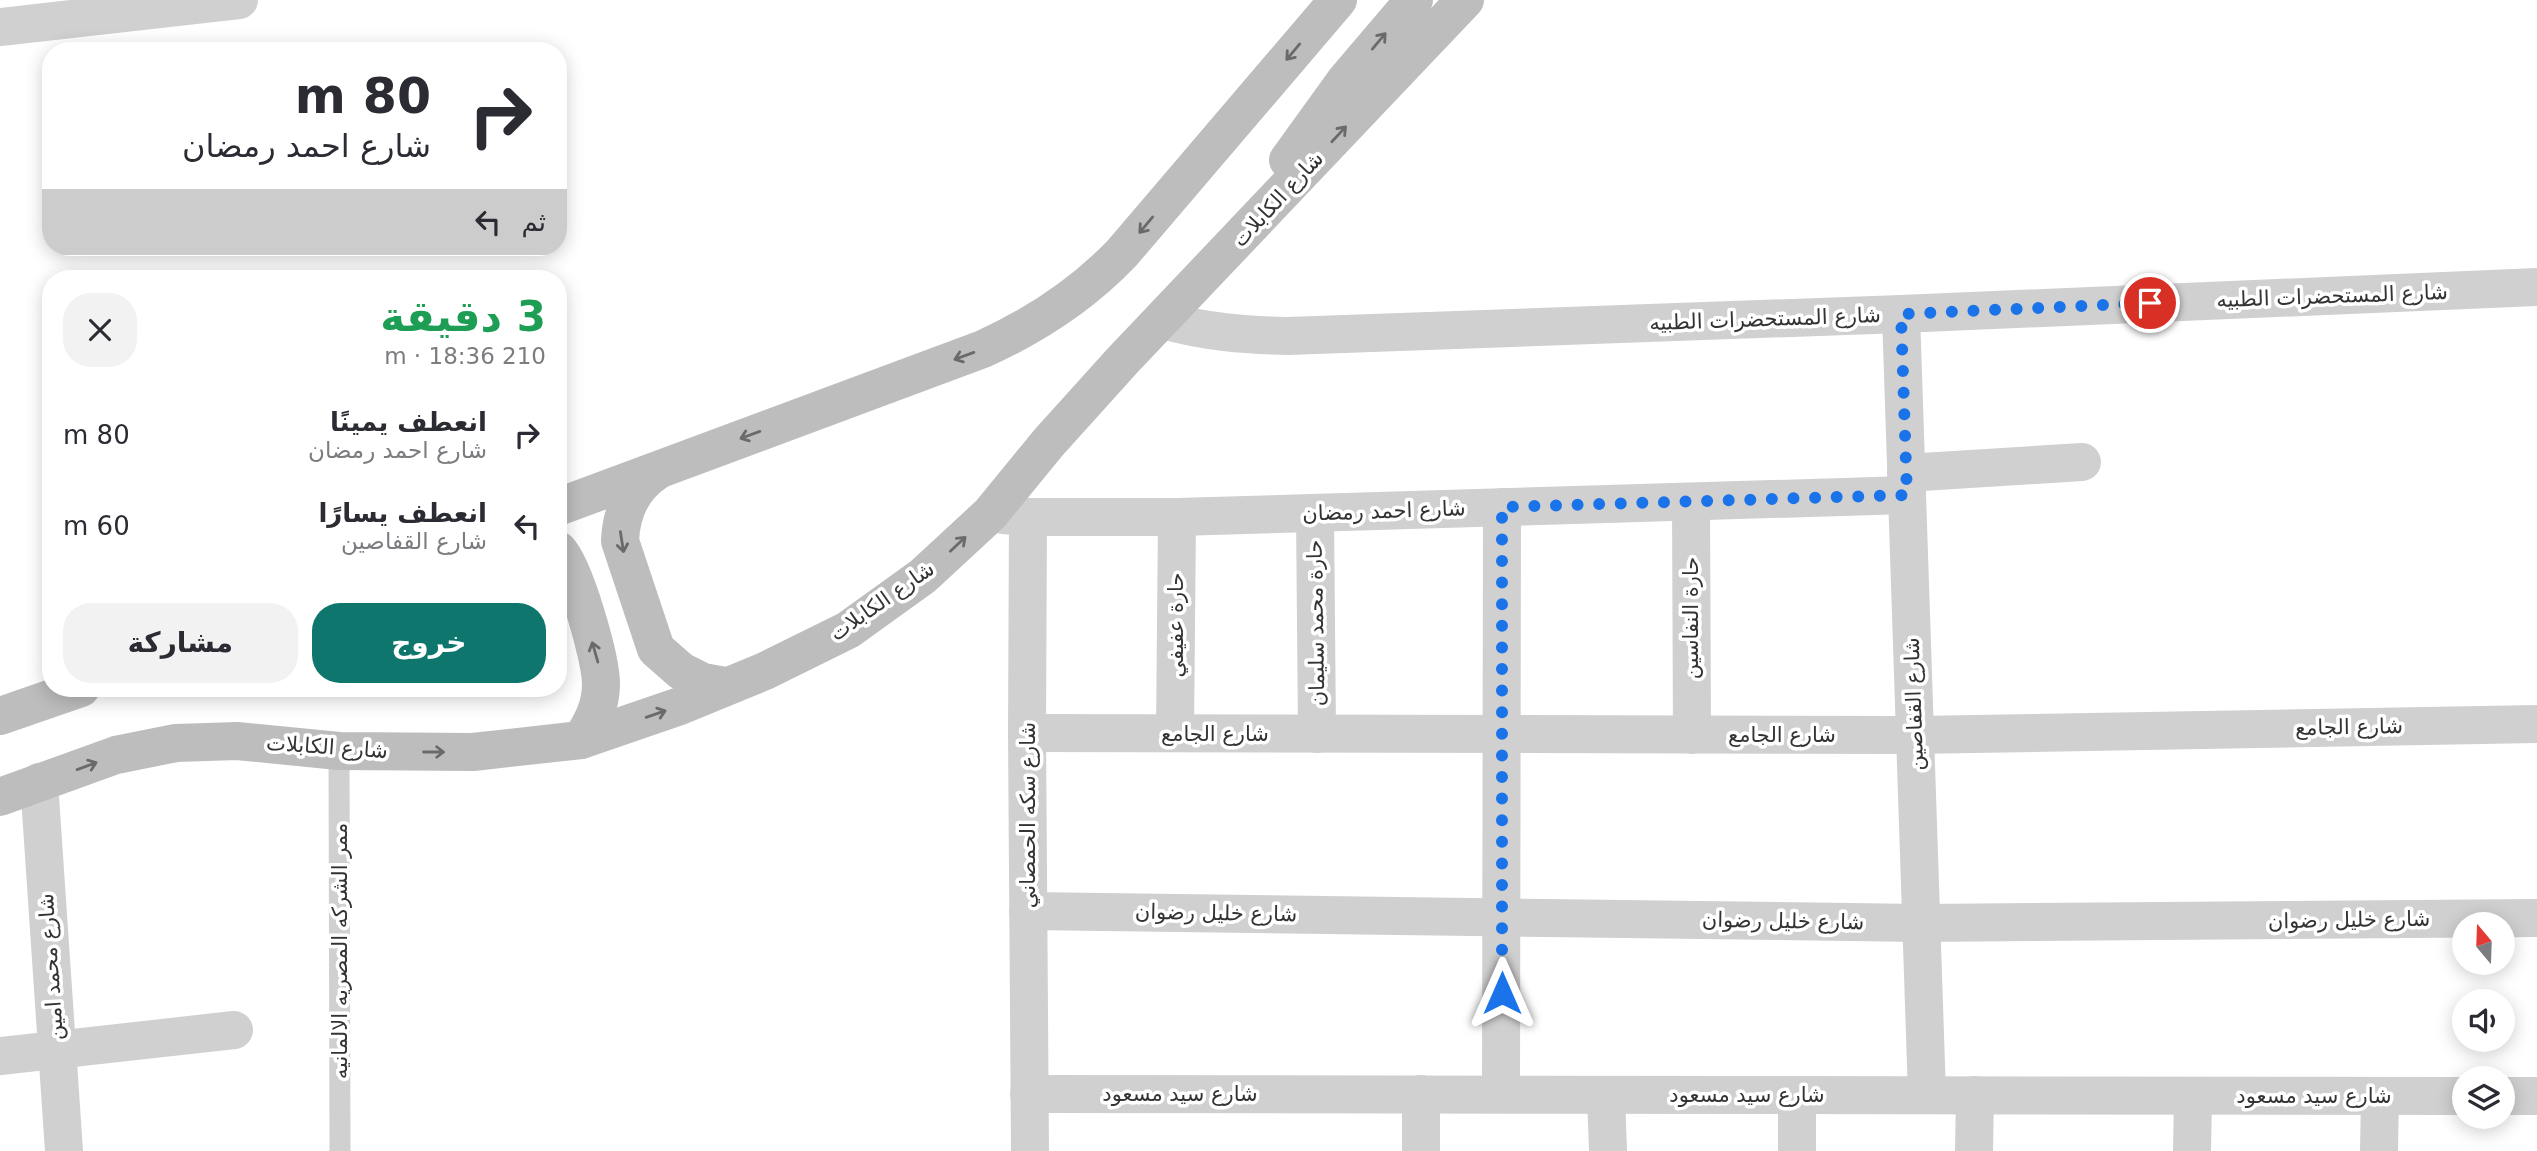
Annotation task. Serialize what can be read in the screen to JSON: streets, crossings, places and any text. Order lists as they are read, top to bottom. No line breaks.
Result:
{"streets":{"main road":["شارع الكابلات"],"street":["شارع المستحضرات الطبيه","شارع احمد رمضان","حارة النفاسين","حارة محمد سليمان","حارة عفيفي","شارع القفاصين","شارع الجامع","شارع سكه الحمصاني","شارع خليل رضوان","شارع محمد امين","شارع سيد مسعود"],"lane":["ممر الشركه المصريه الالمانيه"]},"crossings":[["شارع الكابلات","شارع المستحضرات الطبيه"],["شارع الكابلات","ممر الشركه المصريه الالمانيه"],["شارع الكابلات","شارع محمد امين"],["شارع المستحضرات الطبيه","شارع القفاصين"],["شارع احمد رمضان","حارة النفاسين"],["شارع احمد رمضان","حارة محمد سليمان"],["شارع احمد رمضان","حارة عفيفي"],["شارع احمد رمضان","شارع القفاصين"],["شارع احمد رمضان","شارع سكه الحمصاني"],["حارة النفاسين","شارع الجامع"],["حارة محمد سليمان","شارع الجامع"],["حارة عفيفي","شارع الجامع"],["شارع القفاصين","شارع الجامع"],["شارع القفاصين","شارع خليل رضوان"],["شارع القفاصين","شارع سيد مسعود"],["شارع الجامع","شارع سكه الحمصاني"],["شارع سكه الحمصاني","شارع خليل رضوان"],["شارع سكه الحمصاني","شارع سيد مسعود"]],"north":"top","page":{"turn":["80 m","شارع احمد رمضان"],"then":"ثم","heading":["3 دقيقة","210 m · 18:36"],"list":[{"name":"انعطف يمينًا","note":"شارع احمد رمضان","value":"80 m"},{"name":"انعطف يسارًا","note":"شارع القفاصين","value":"60 m"}],"buttons":["خروج","مشاركة"]}}
